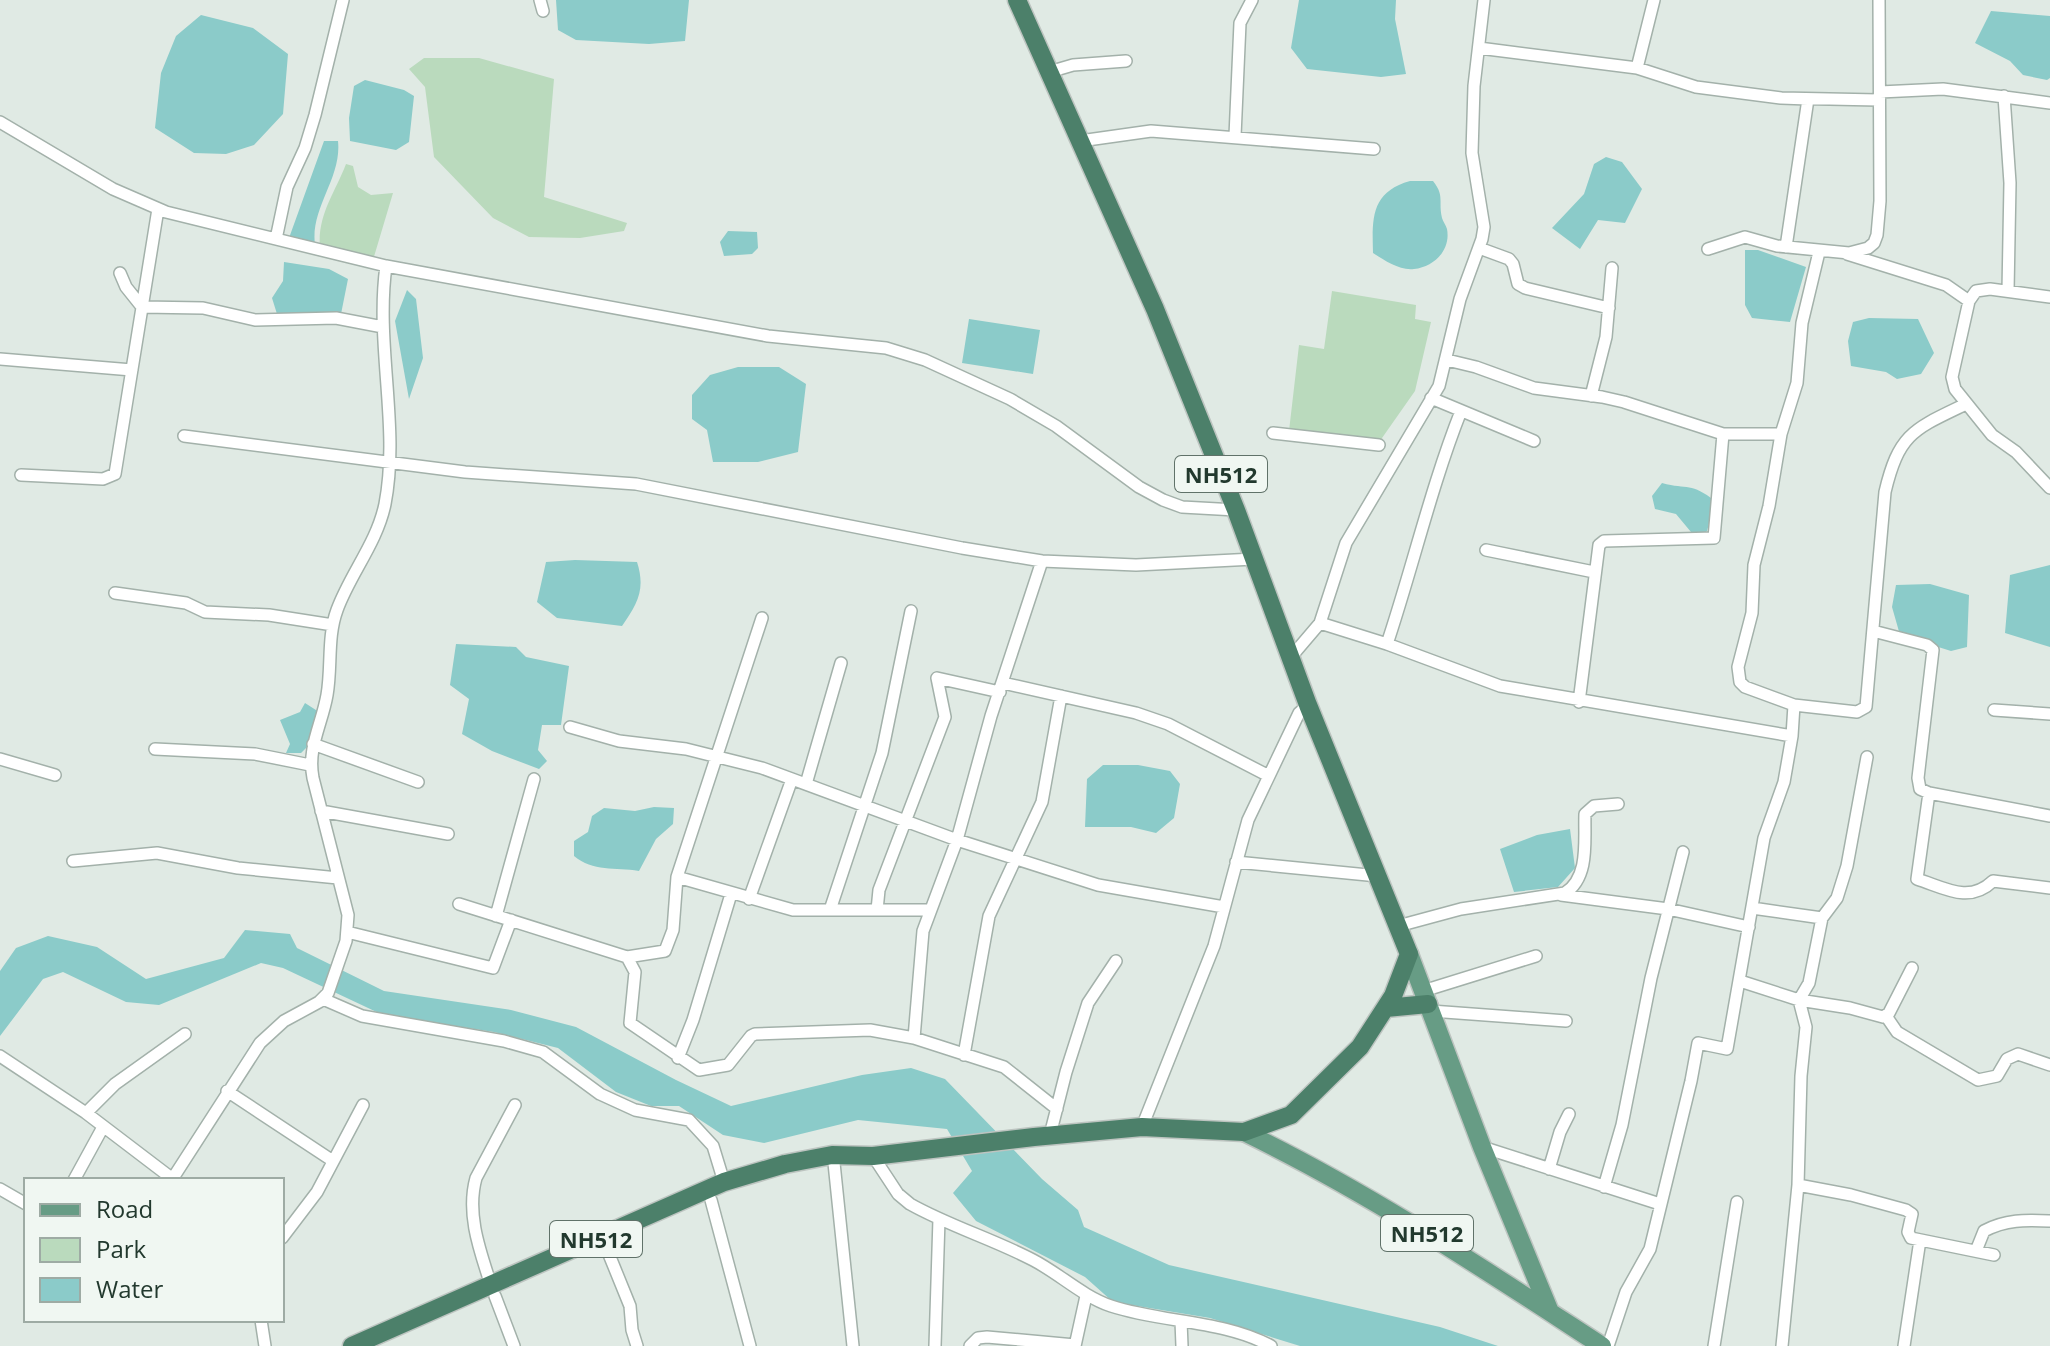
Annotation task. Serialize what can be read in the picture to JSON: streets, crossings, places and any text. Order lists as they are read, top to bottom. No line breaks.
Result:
{"streets":{"highway":["NH512"]},"legend":["Road","Park","Water"]}
